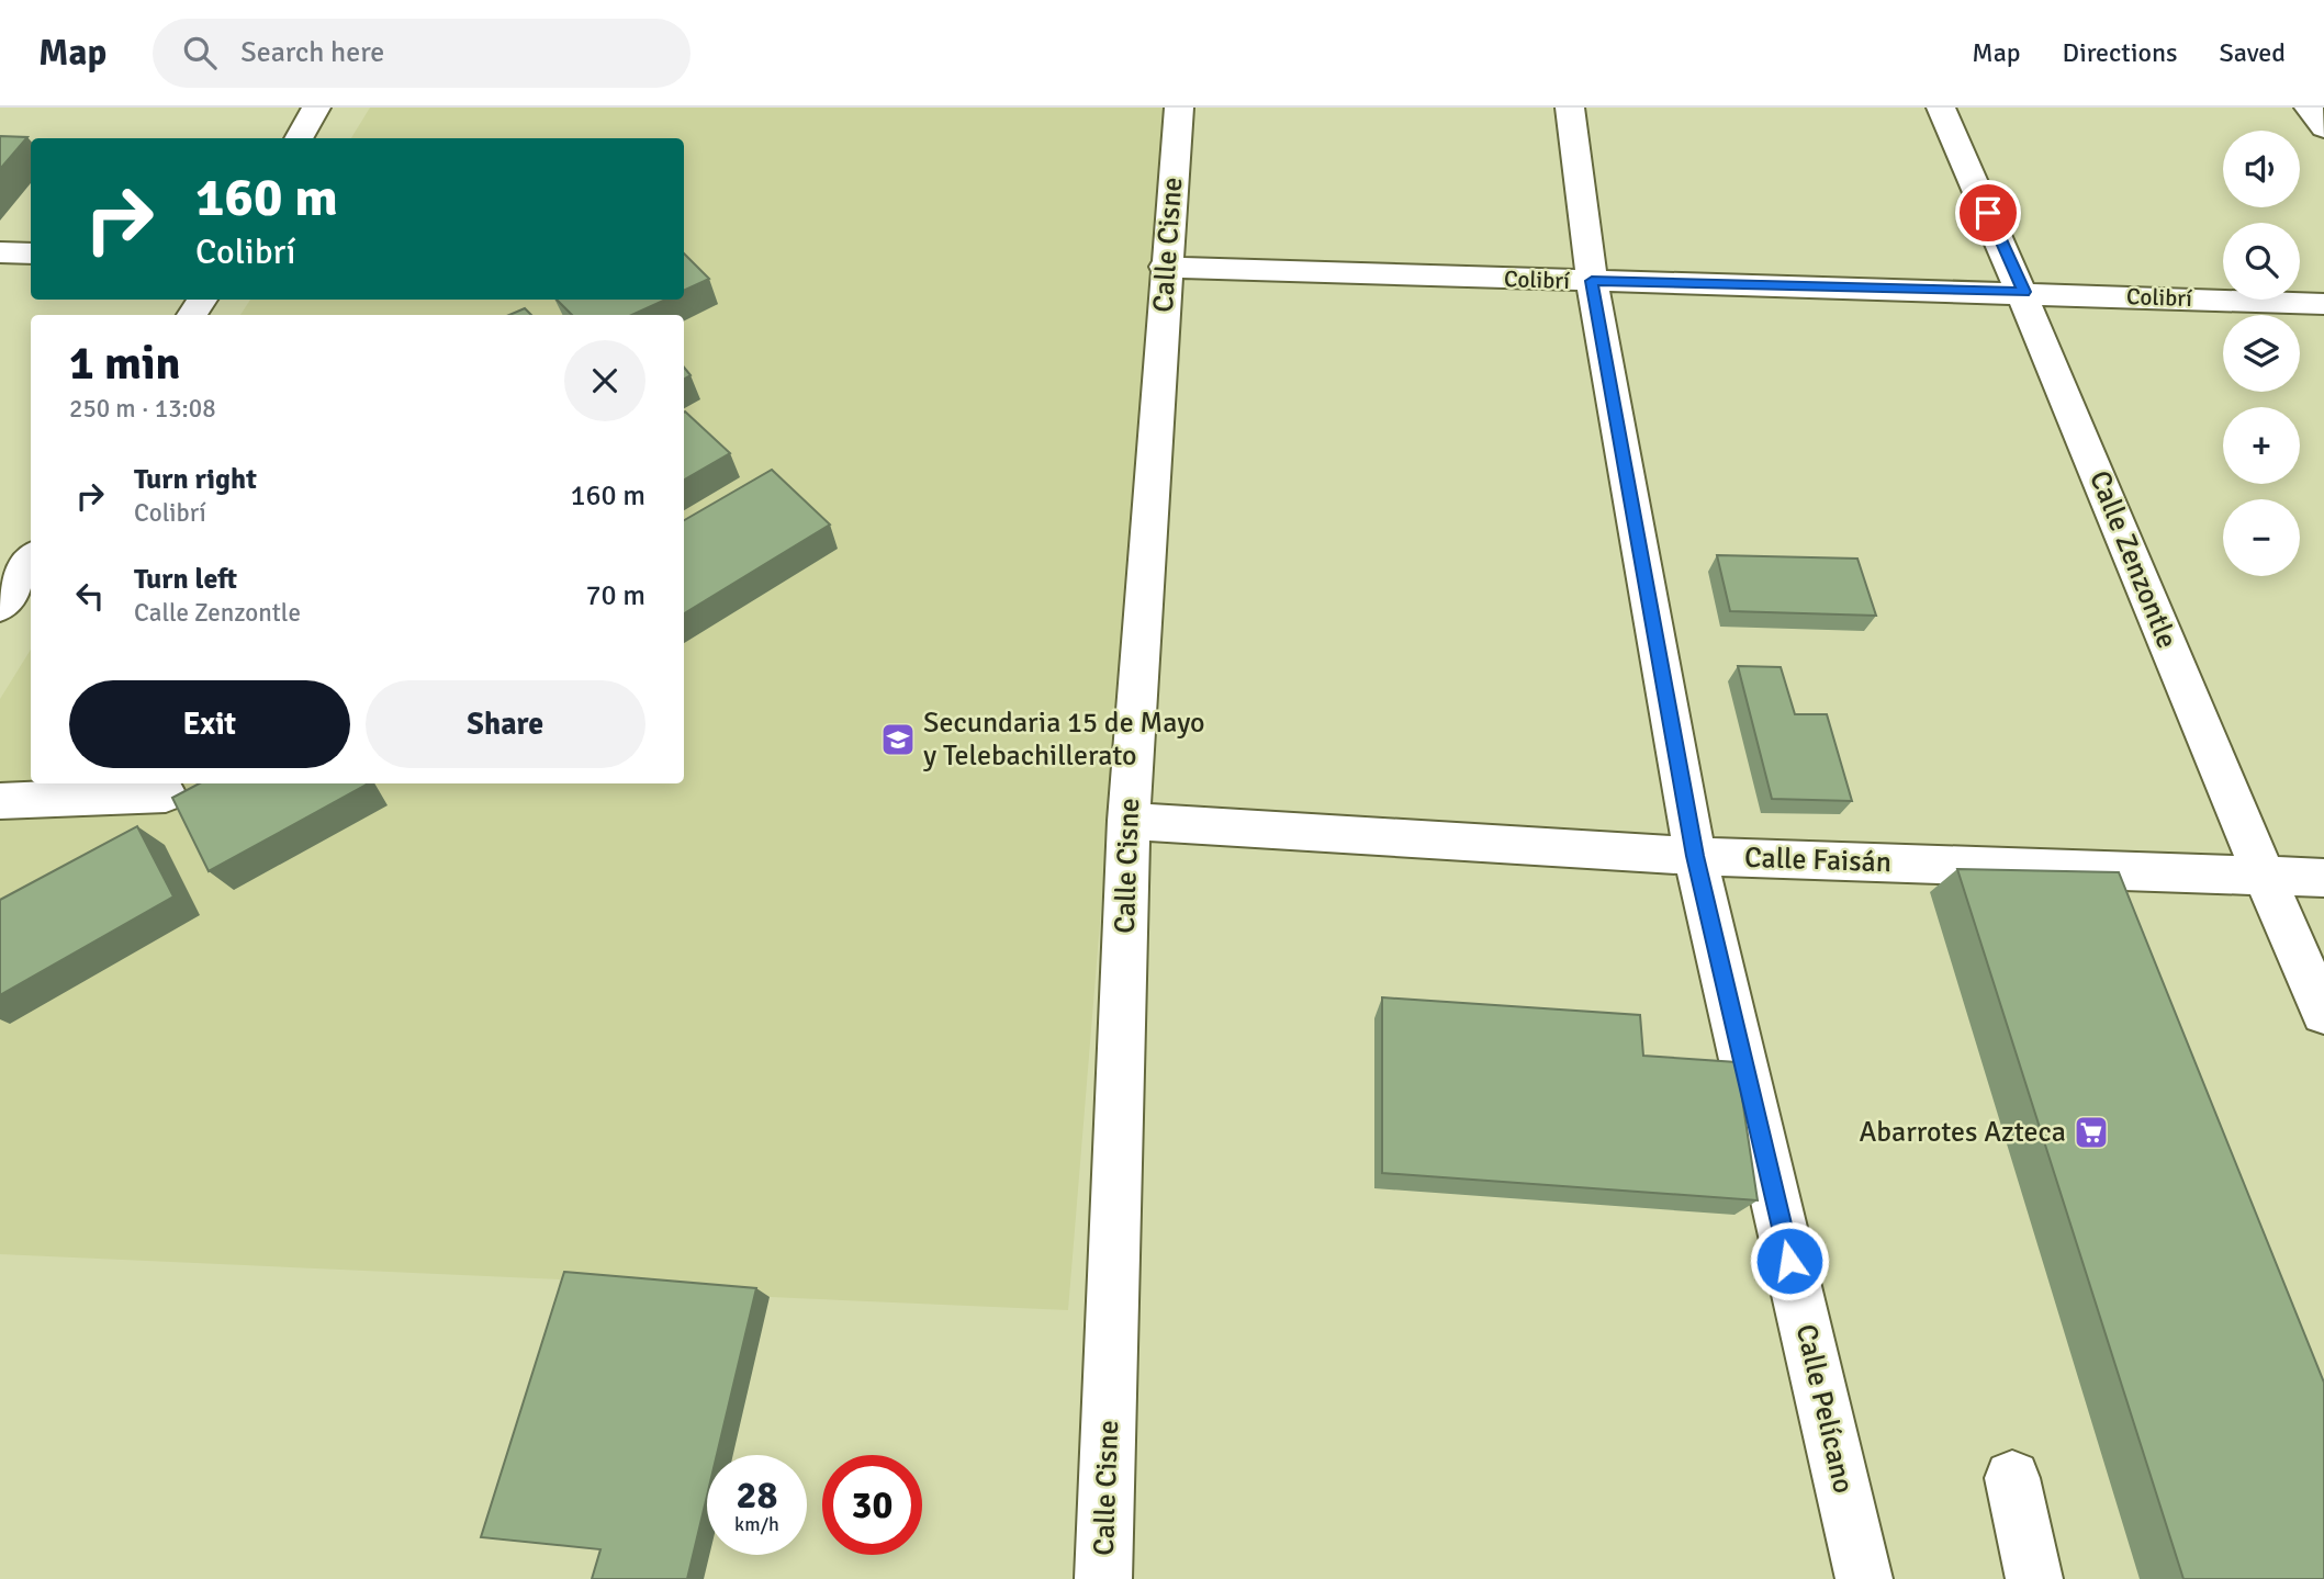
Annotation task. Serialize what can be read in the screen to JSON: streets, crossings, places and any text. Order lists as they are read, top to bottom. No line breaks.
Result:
{"streets":{"street":["Calle Cisne","Colibrí","Calle Zenzontle","Calle Faisán","Calle Pelícano"]},"crossings":[["Calle Cisne","Colibrí"],["Calle Cisne","Calle Faisán"],["Colibrí","Calle Zenzontle"],["Colibrí","Calle Pelícano"],["Calle Zenzontle","Calle Faisán"],["Calle Faisán","Calle Pelícano"]],"places":{"school or university":["Secundaria 15 de Mayo y Telebachillerato"],"supermarket":["Abarrotes Azteca"]},"page":{"header":"Map","search":"Search here","nav":["Map","Directions","Saved"],"map_buttons":["+","−"],"turn":["160 m","Colibrí"],"heading":["1 min","250 m · 13:08"],"list":[{"name":"Turn right","note":"Colibrí","value":"160 m"},{"name":"Turn left","note":"Calle Zenzontle","value":"70 m"}],"buttons":["Exit","Share"],"speed":"28 km/h","limit":"30"}}
